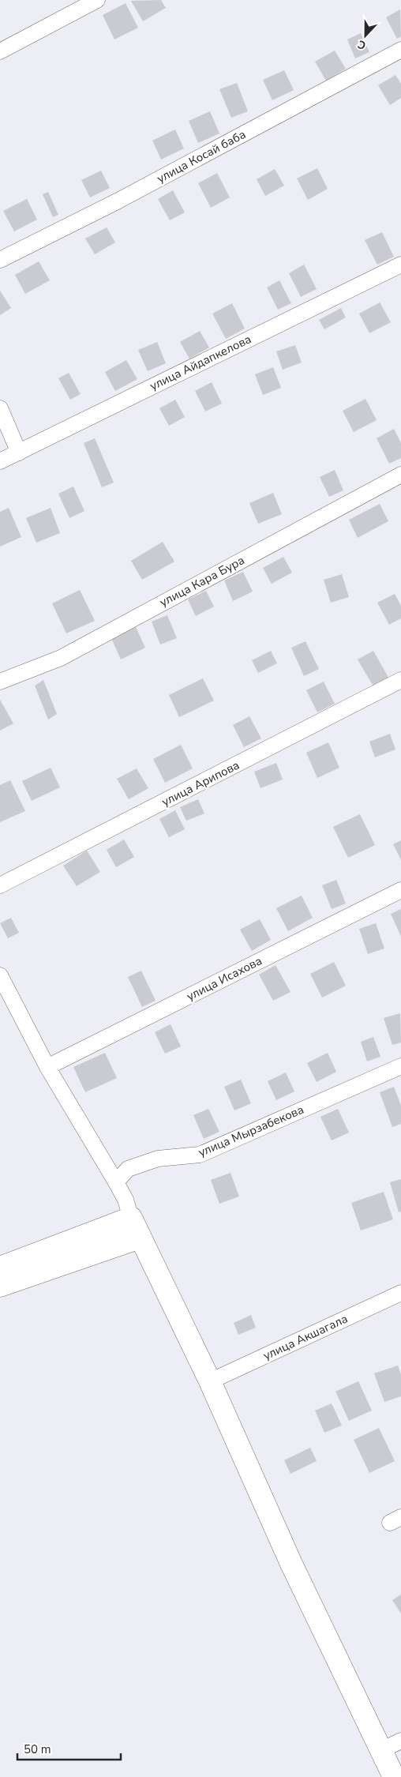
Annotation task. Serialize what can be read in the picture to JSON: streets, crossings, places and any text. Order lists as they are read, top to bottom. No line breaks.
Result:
{"streets":{"street":["улица Косай баба","улица Айдапкелова","улица Кара Бура","улица Арипова","улица Исахова","улица Мырзабекова","улица Акшагала"]},"scale_bar":"50 m","north":"bottom"}
